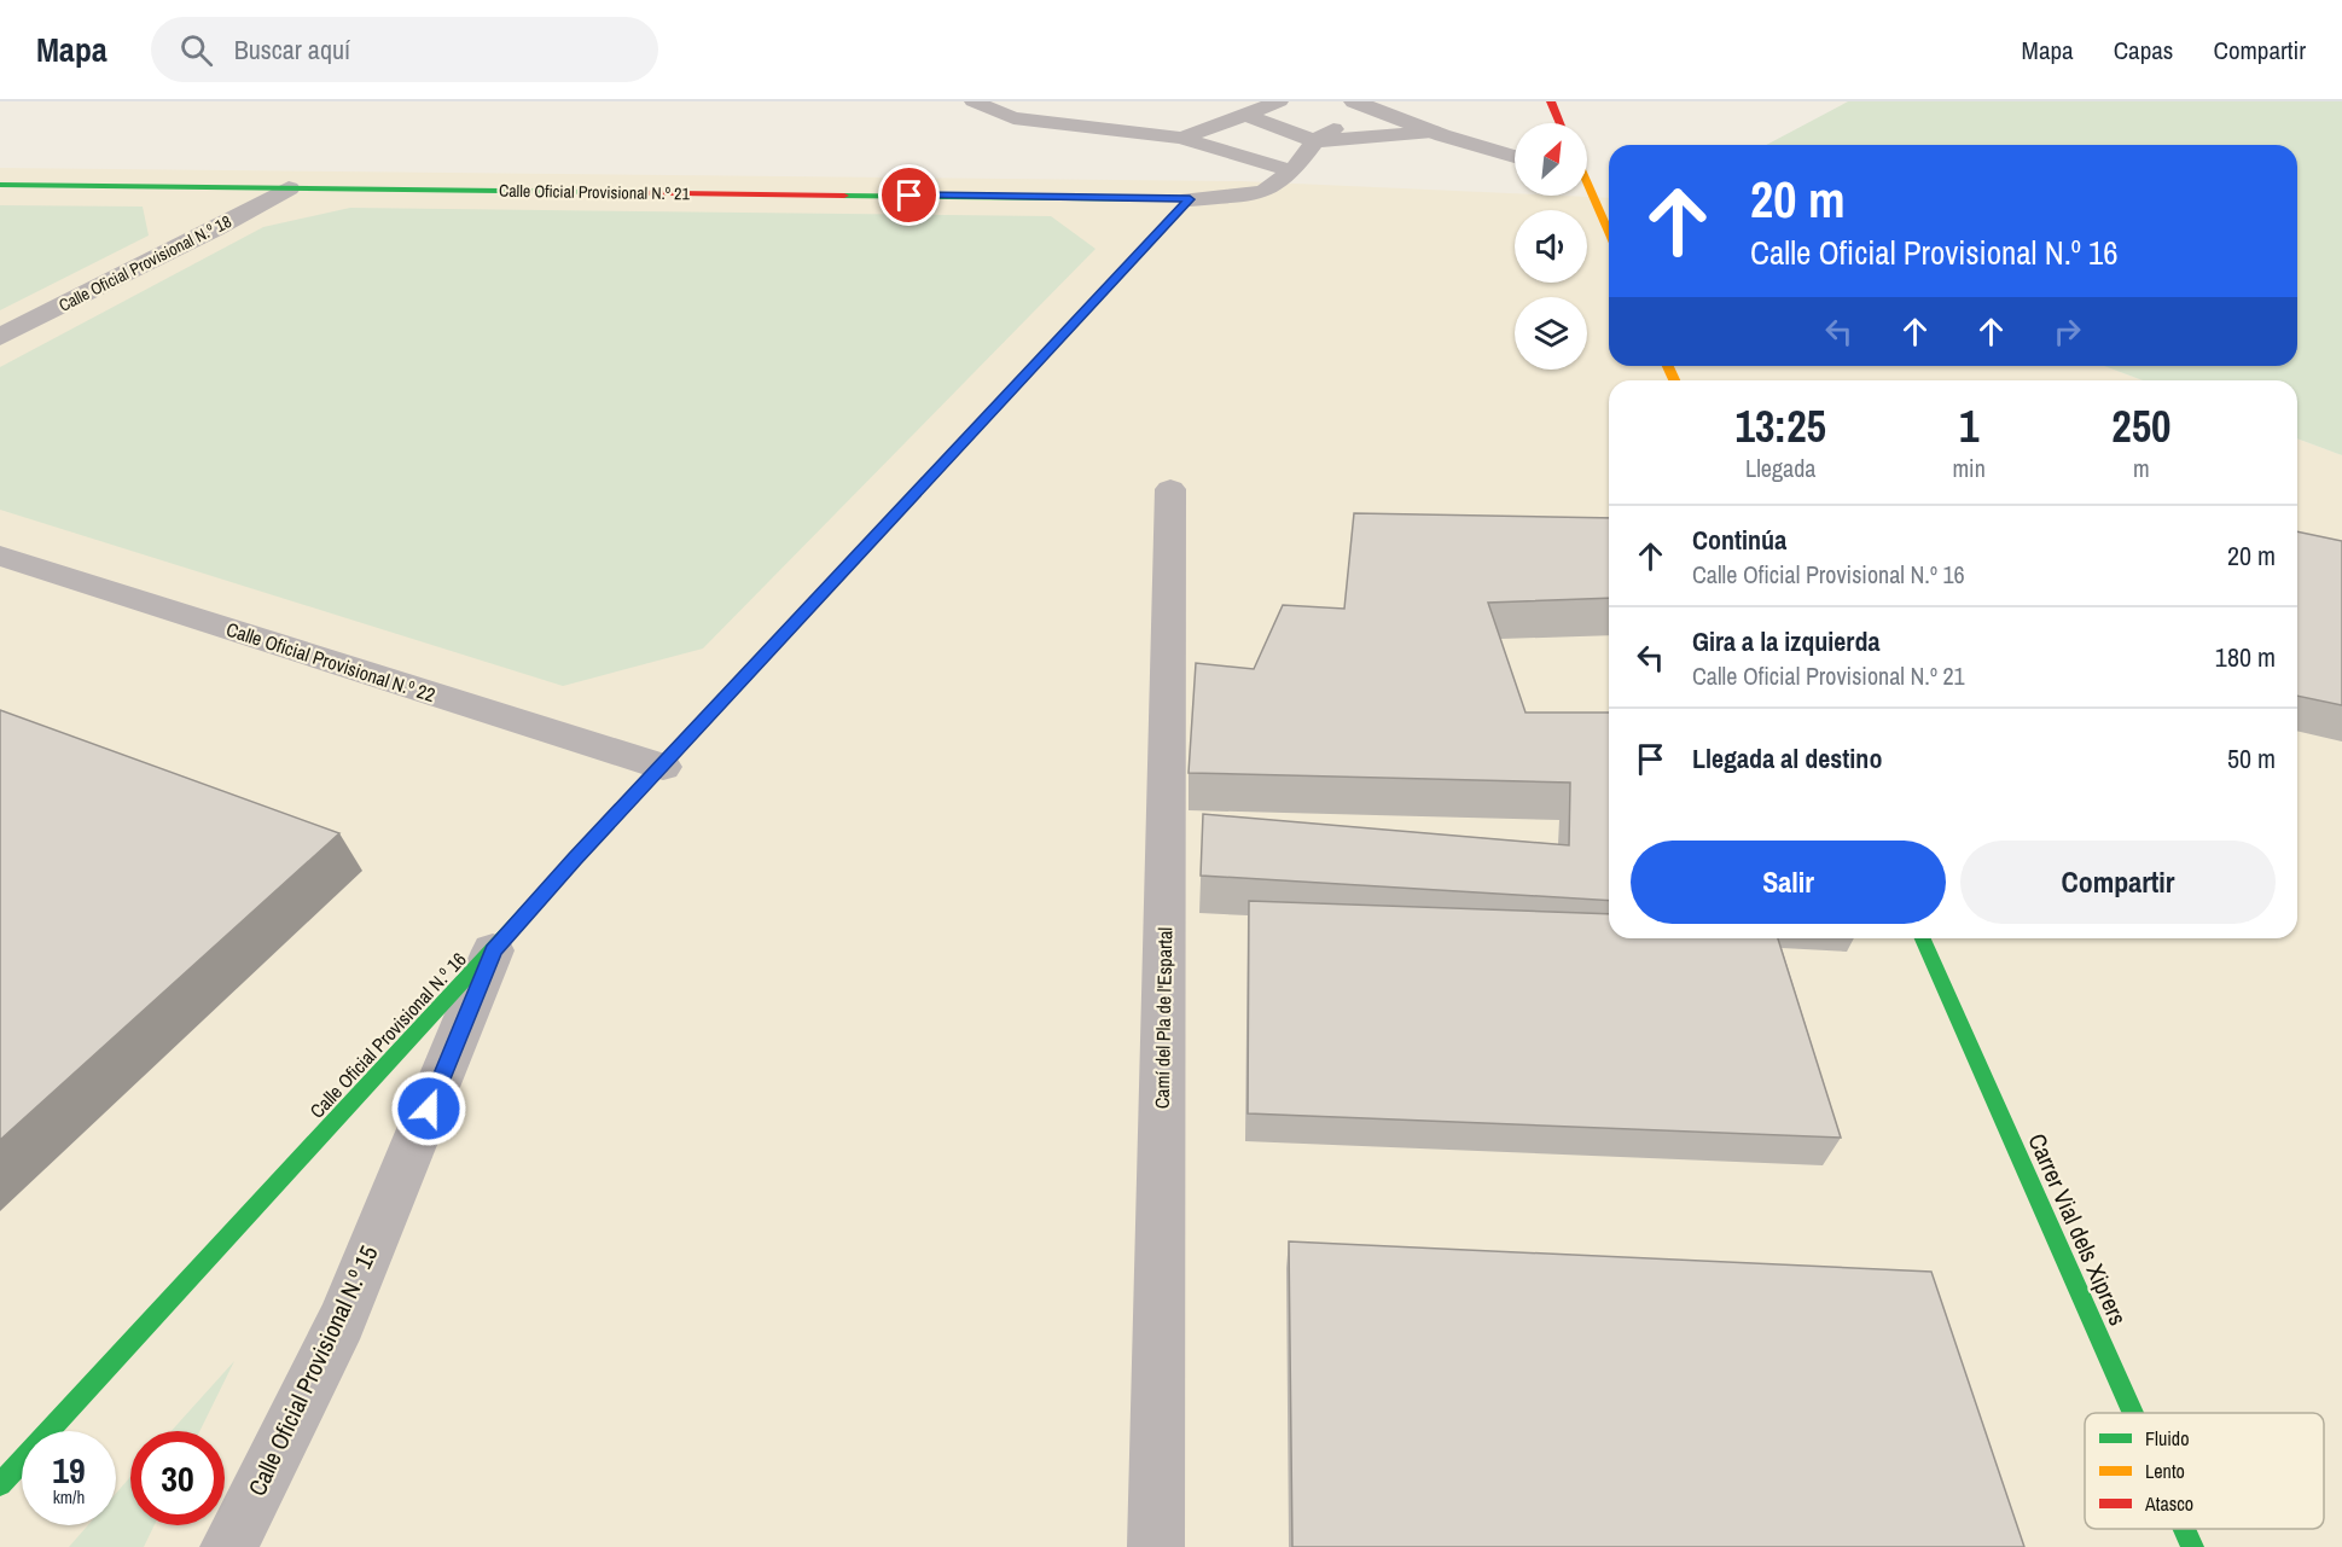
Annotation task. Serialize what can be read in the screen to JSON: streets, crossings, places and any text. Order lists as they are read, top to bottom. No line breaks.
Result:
{"streets":{"street":["Calle Oficial Provisional N.º 21","Calle Oficial Provisional N.º 18","Calle Oficial Provisional N.º 22","Camí del Pla de l'Espartal","Calle Oficial Provisional N.º 16","Carrer Vial dels Xiprers","Calle Oficial Provisional N.º 15"]},"crossings":[["Calle Oficial Provisional N.º 21","Calle Oficial Provisional N.º 18"],["Calle Oficial Provisional N.º 21","Calle Oficial Provisional N.º 16"],["Calle Oficial Provisional N.º 22","Calle Oficial Provisional N.º 16"],["Calle Oficial Provisional N.º 16","Calle Oficial Provisional N.º 15"]],"legend":["Fluido","Lento","Atasco"],"north":"top right","page":{"header":"Mapa","search":"Buscar aquí","nav":["Mapa","Capas","Compartir"],"turn":["20 m","Calle Oficial Provisional N.º 16"],"eta":["13:25","Llegada","1","min","250","m"],"list":[{"name":"Continúa","note":"Calle Oficial Provisional N.º 16","value":"20 m"},{"name":"Gira a la izquierda","note":"Calle Oficial Provisional N.º 21","value":"180 m"},{"name":"Llegada al destino","value":"50 m"}],"buttons":["Salir","Compartir"],"speed":"19 km/h","limit":"30"}}
